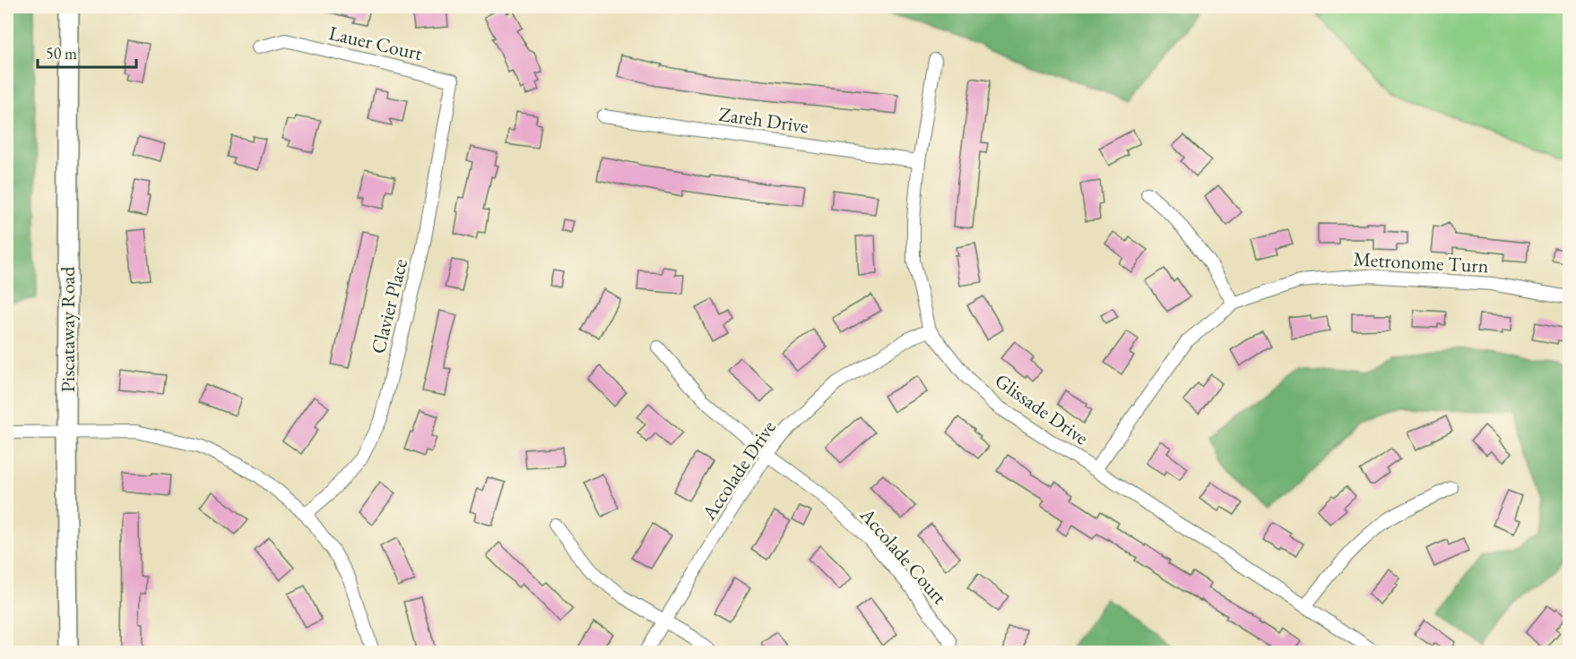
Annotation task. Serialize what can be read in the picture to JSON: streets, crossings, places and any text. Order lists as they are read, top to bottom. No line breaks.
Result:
{"streets":{"main road":["Piscataway Road"],"street":["Lauer Court","Zareh Drive","Metronome Turn","Clavier Place","Glissade Drive","Accolade Drive","Accolade Court"]},"crossings":[["Lauer Court","Clavier Place"],["Zareh Drive","Glissade Drive"],["Metronome Turn","Glissade Drive"],["Glissade Drive","Accolade Drive"],["Accolade Drive","Accolade Court"]],"scale_bar":"50 m"}
